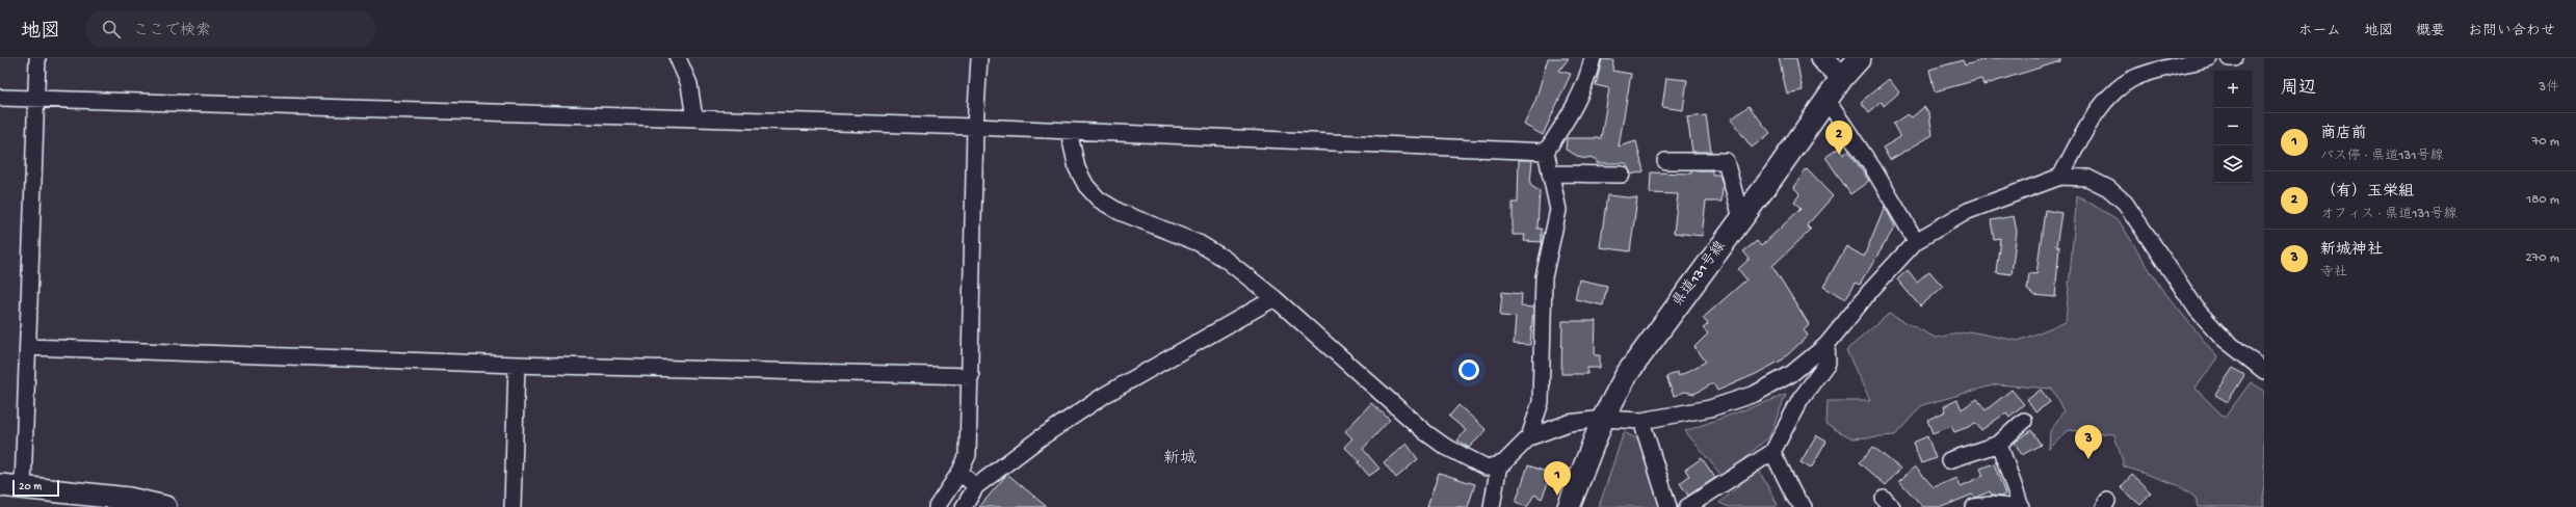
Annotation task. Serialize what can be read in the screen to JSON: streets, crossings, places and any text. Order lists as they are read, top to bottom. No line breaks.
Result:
{"streets":{"main road":["県道131号線"]},"districts":["新城"],"scale_bar":"20 m","page":{"header":"地図","search":"ここで検索","nav":["ホーム","地図","概要","お問い合わせ"],"heading":["周辺","3件"],"map_buttons":["+","−"],"list":[{"mark":"1","name":"商店前","note":"バス停 · 県道131号線","value":"70 m"},{"mark":"2","name":"（有）玉栄組","note":"オフィス · 県道131号線","value":"180 m"},{"mark":"3","name":"新城神社","note":"寺社","value":"270 m"}],"pins":["2","3","1"],"scale":"20 m"}}
